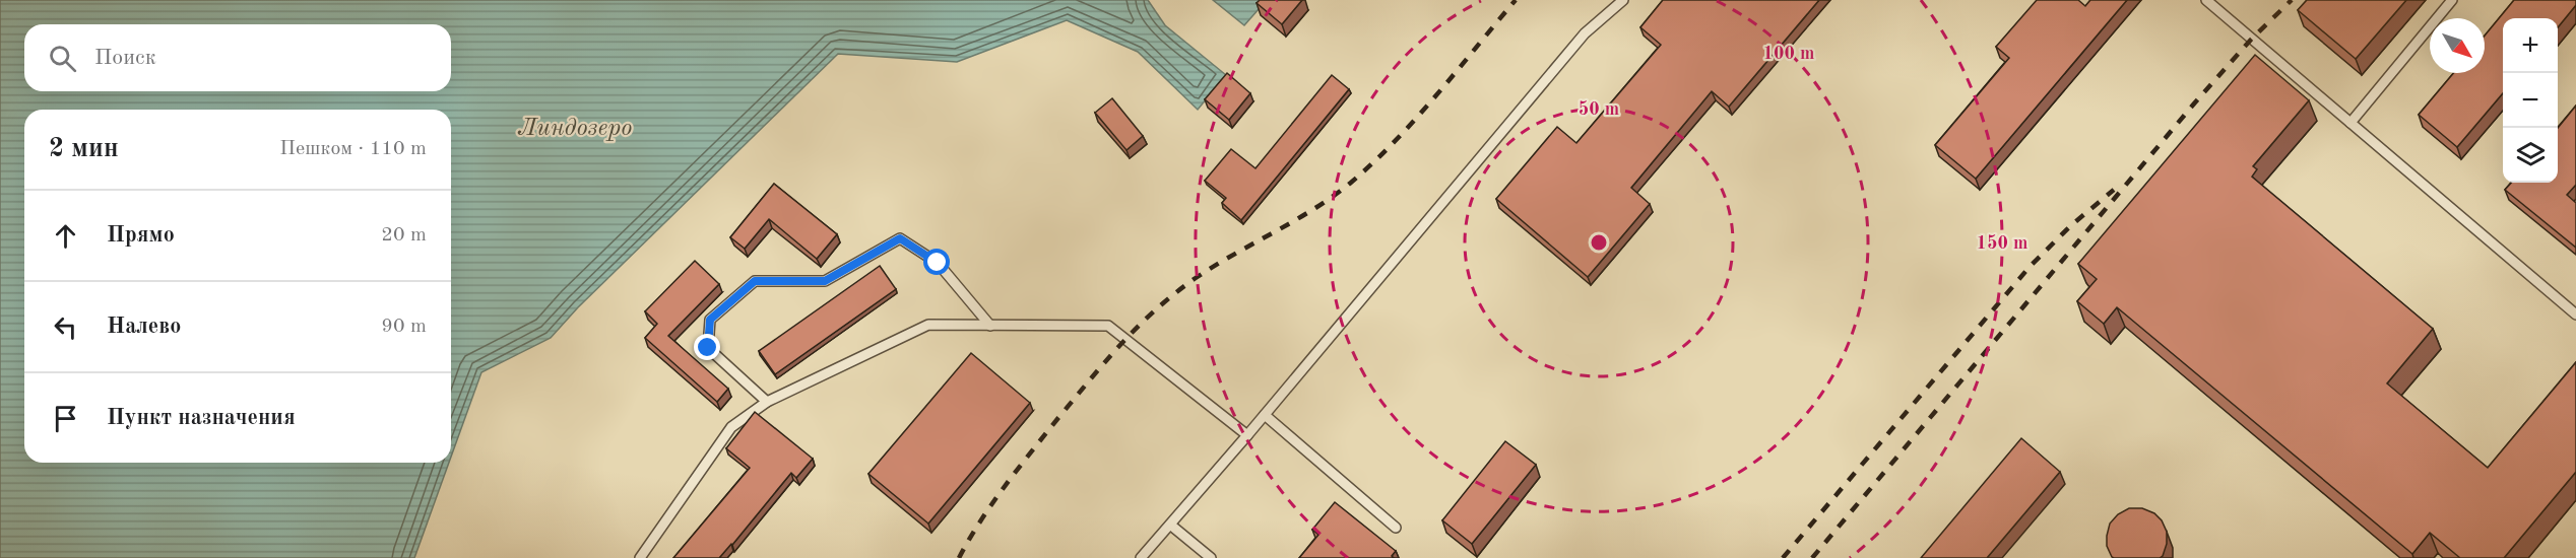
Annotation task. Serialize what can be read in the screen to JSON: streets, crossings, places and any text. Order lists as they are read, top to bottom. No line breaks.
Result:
{"water":["Линдозеро"],"north":"bottom right","page":{"map_buttons":["+","−"],"search":"Поиск","heading":["2 мин","Пешком · 110 m"],"list":[["Прямо","20 m"],["Налево","90 m"],"Пункт назначения"]},"rings":["100 m","50 m","150 m"]}
